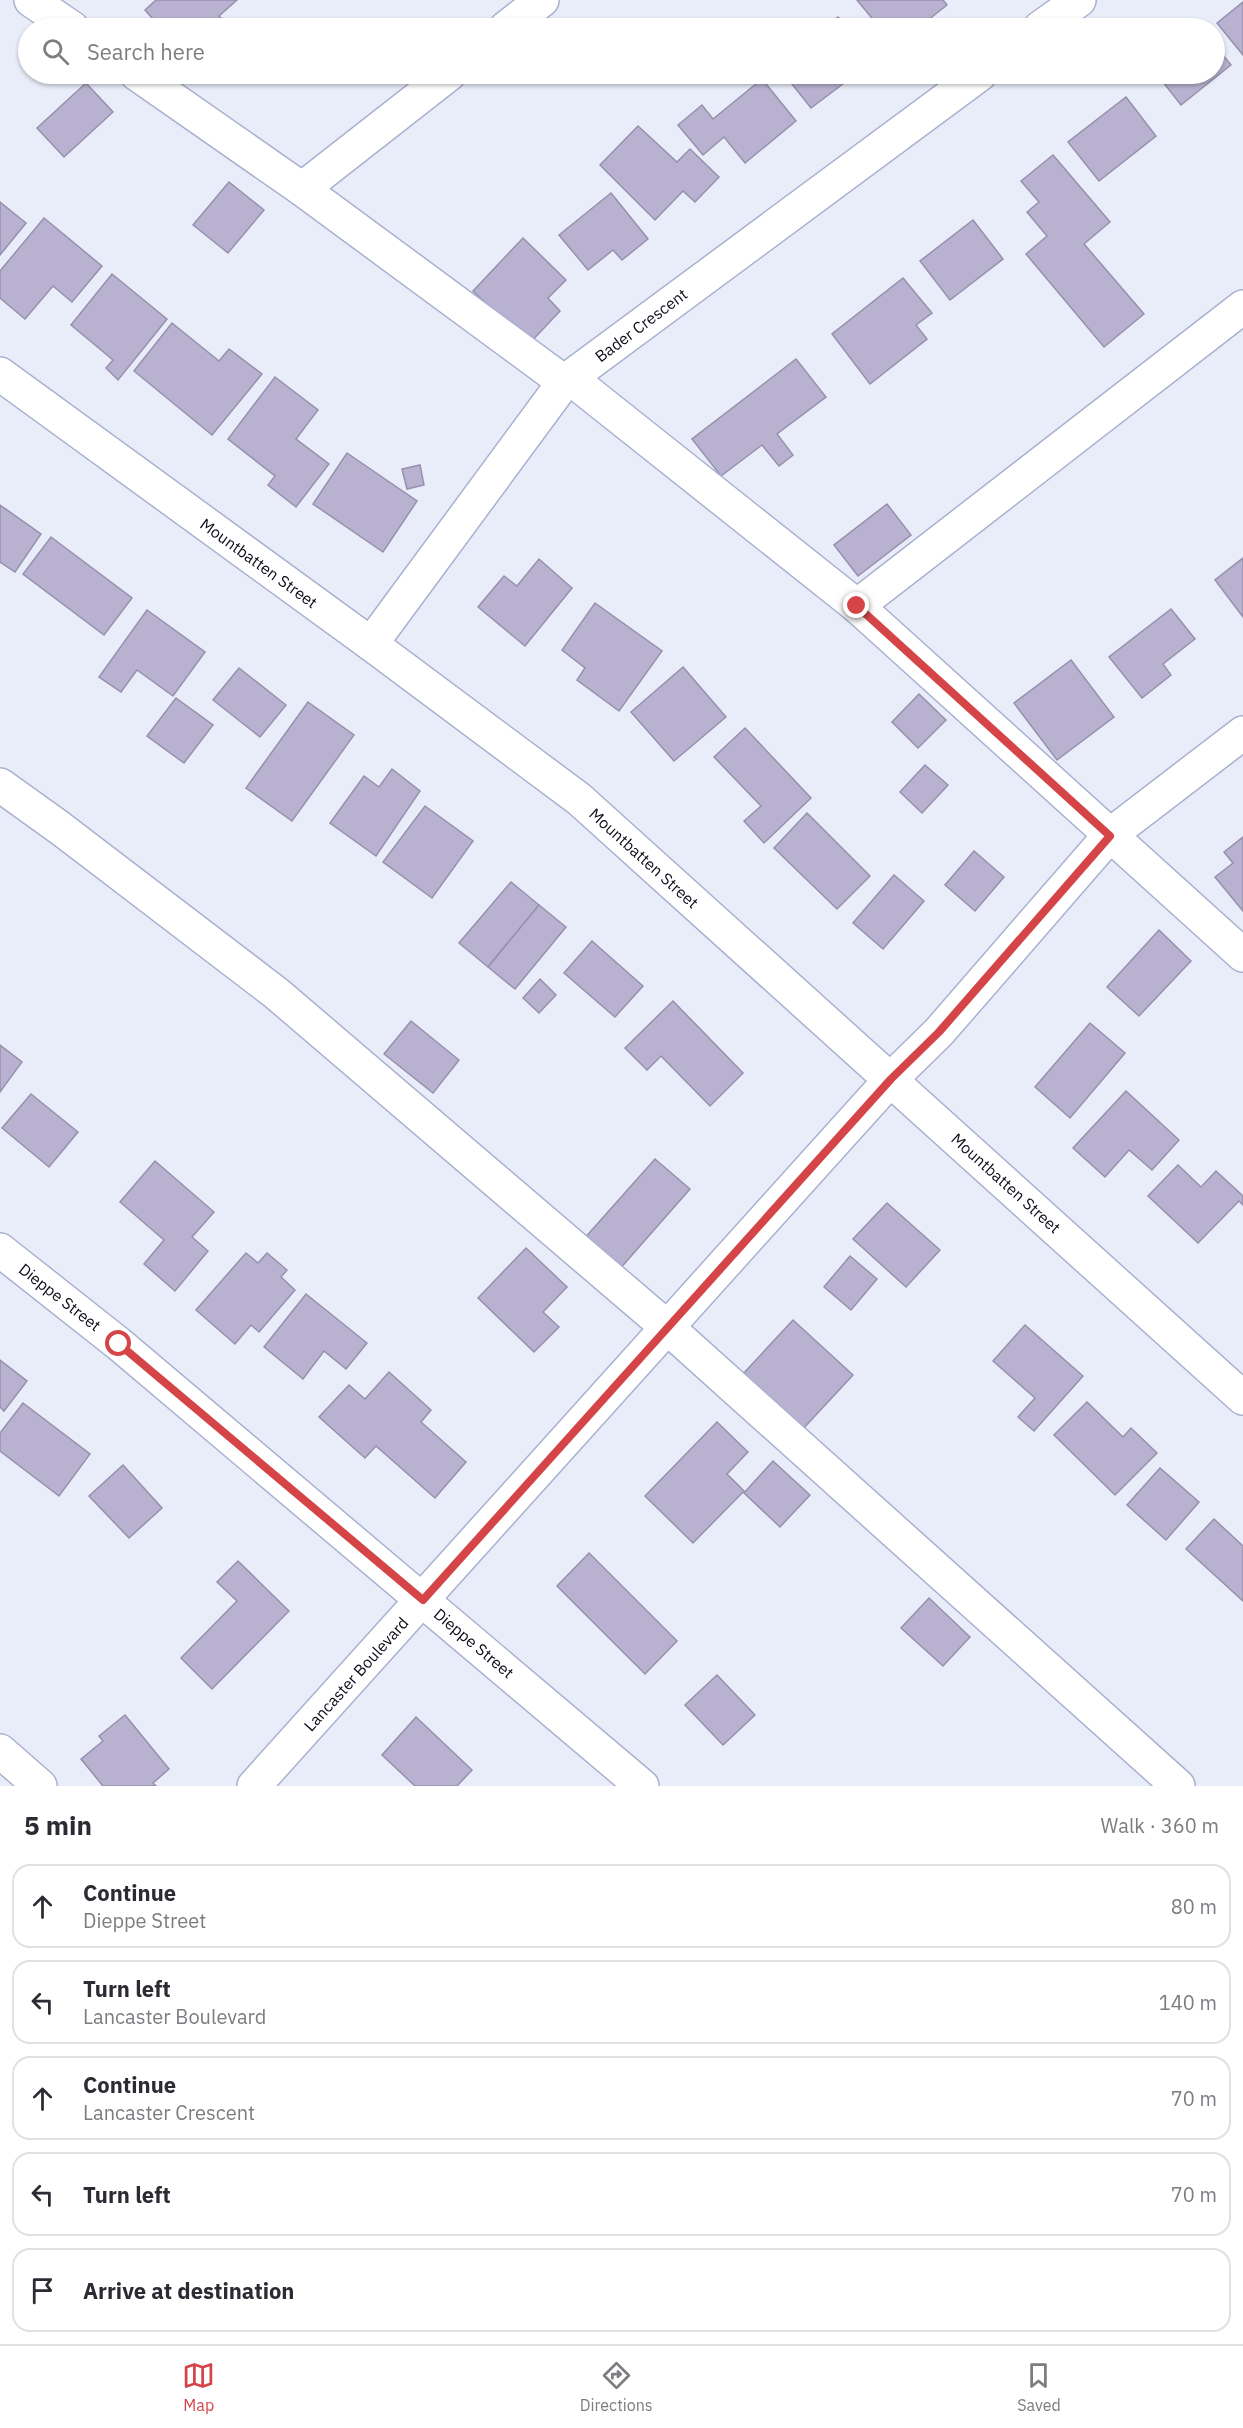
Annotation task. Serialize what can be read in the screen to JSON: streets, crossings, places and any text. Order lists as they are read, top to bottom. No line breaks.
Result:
{"streets":{"street":["Bader Crescent","Mountbatten Street","Dieppe Street","Lancaster Boulevard"]},"crossings":[["Bader Crescent","Mountbatten Street"],["Mountbatten Street","Lancaster Boulevard"],["Dieppe Street","Lancaster Boulevard"]],"page":{"search":"Search here","heading":["5 min","Walk · 360 m"],"list":[["Continue","Dieppe Street","80 m"],["Turn left","Lancaster Boulevard","140 m"],["Continue","Lancaster Crescent","70 m"],["Turn left","70 m"],"Arrive at destination"],"nav":["Map","Directions","Saved"]}}
